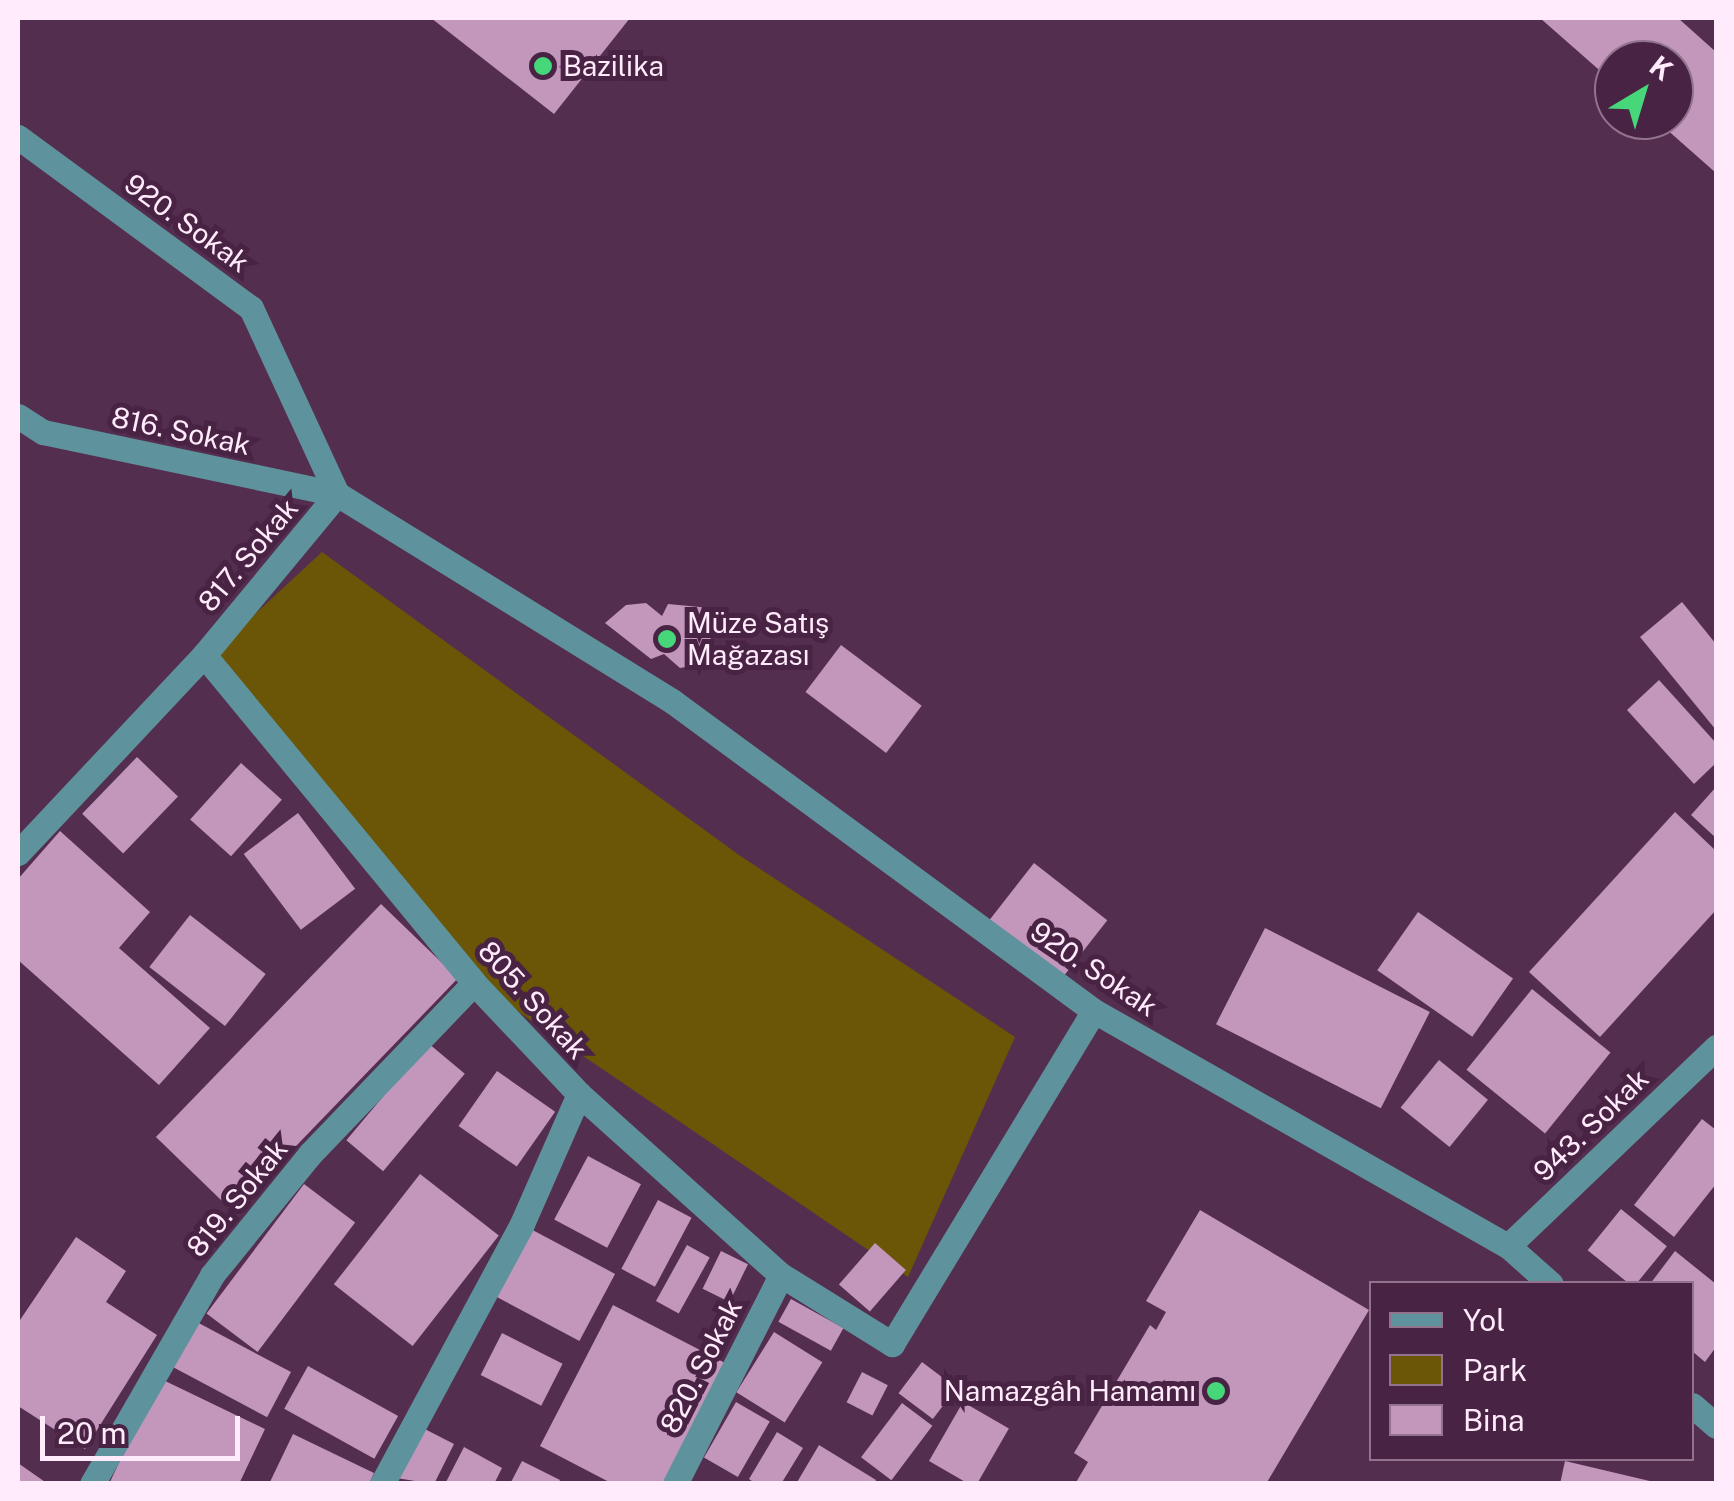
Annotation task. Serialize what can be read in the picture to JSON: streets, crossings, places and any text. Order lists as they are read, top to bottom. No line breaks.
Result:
{"streets":{"street":["920. Sokak","816. Sokak","817. Sokak","805. Sokak","943. Sokak","819. Sokak","820. Sokak"]},"crossings":[["920. Sokak","816. Sokak"],["920. Sokak","817. Sokak"],["920. Sokak","943. Sokak"],["816. Sokak","817. Sokak"],["817. Sokak","805. Sokak"],["805. Sokak","819. Sokak"]],"places":["Bazilika","Müze Satış Mağazası","Namazgâh Hamamı"],"legend":["Yol","Park","Bina"],"scale_bar":"20 m","north":"top right"}
